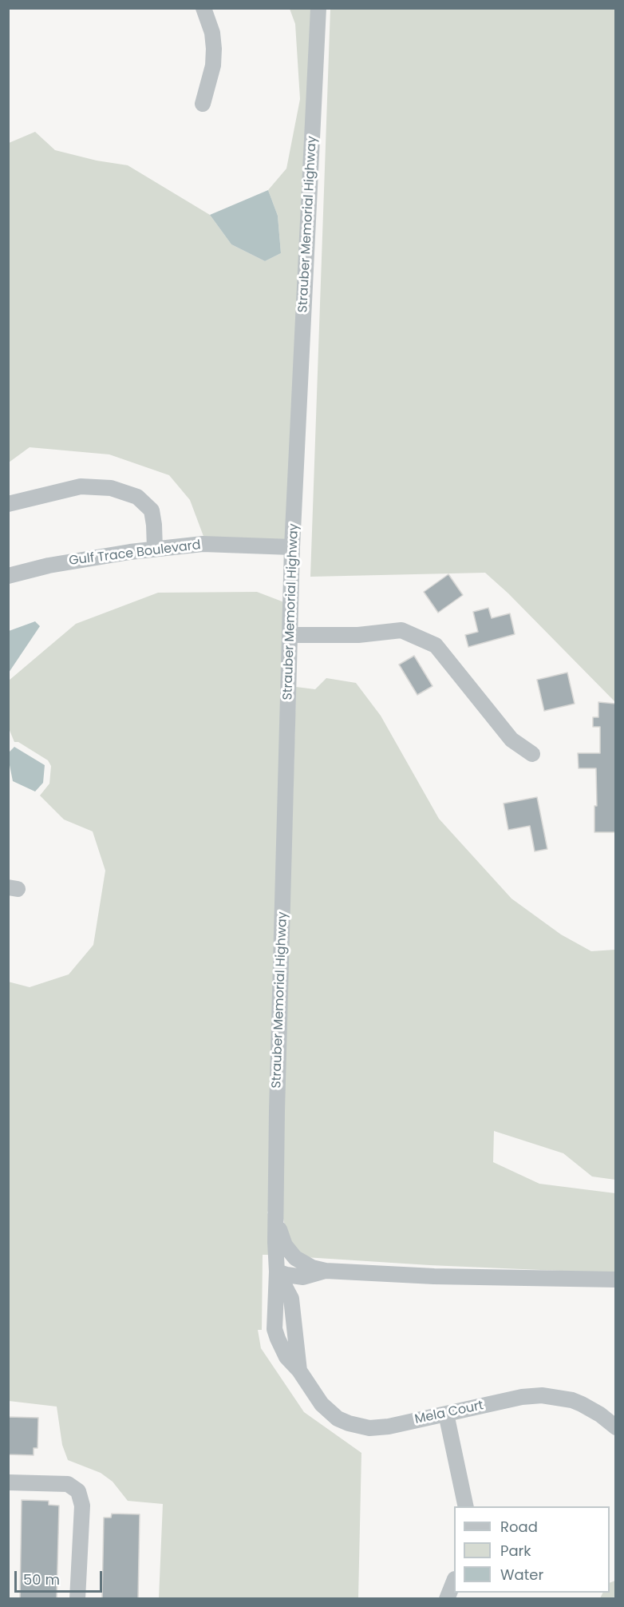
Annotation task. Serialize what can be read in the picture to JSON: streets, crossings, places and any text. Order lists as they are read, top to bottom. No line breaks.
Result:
{"streets":{"street":["Strauber Memorial Highway","Gulf Trace Boulevard","Mela Court"]},"crossings":[["Strauber Memorial Highway","Gulf Trace Boulevard"],["Strauber Memorial Highway","Mela Court"]],"legend":["Road","Park","Water"],"scale_bar":"50 m"}
